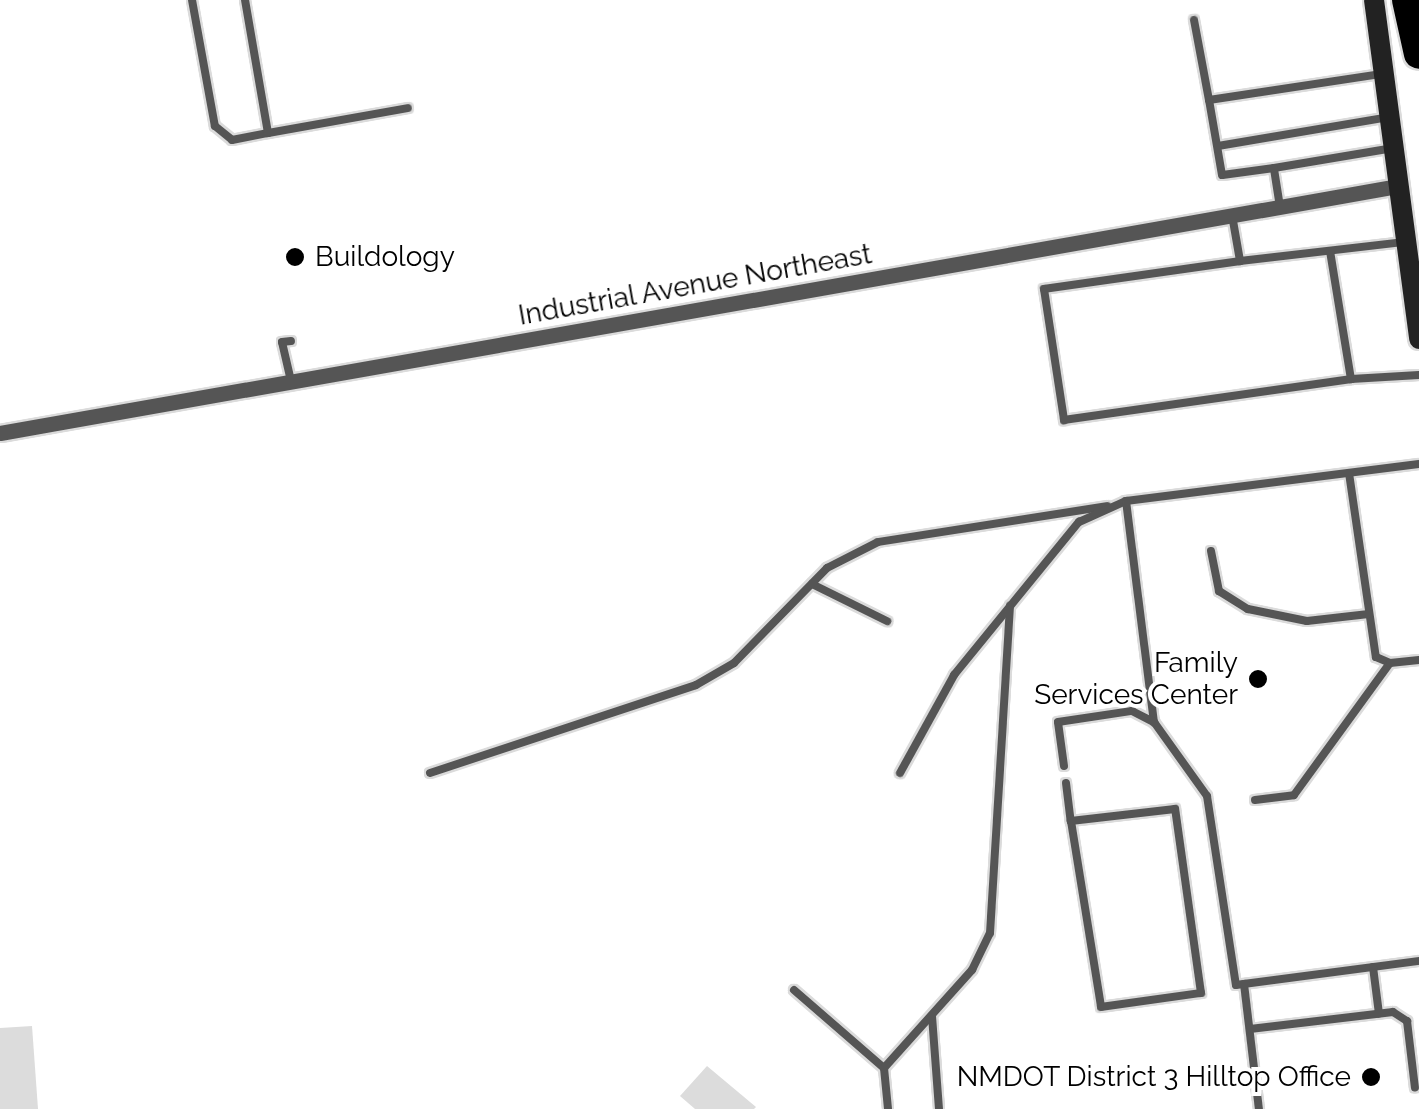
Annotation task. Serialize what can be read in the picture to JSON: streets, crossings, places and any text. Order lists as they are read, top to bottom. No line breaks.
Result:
{"streets":{"street":["Industrial Avenue Northeast"]},"places":["Buildology","Family Services Center","NMDOT District 3 Hilltop Office"]}
